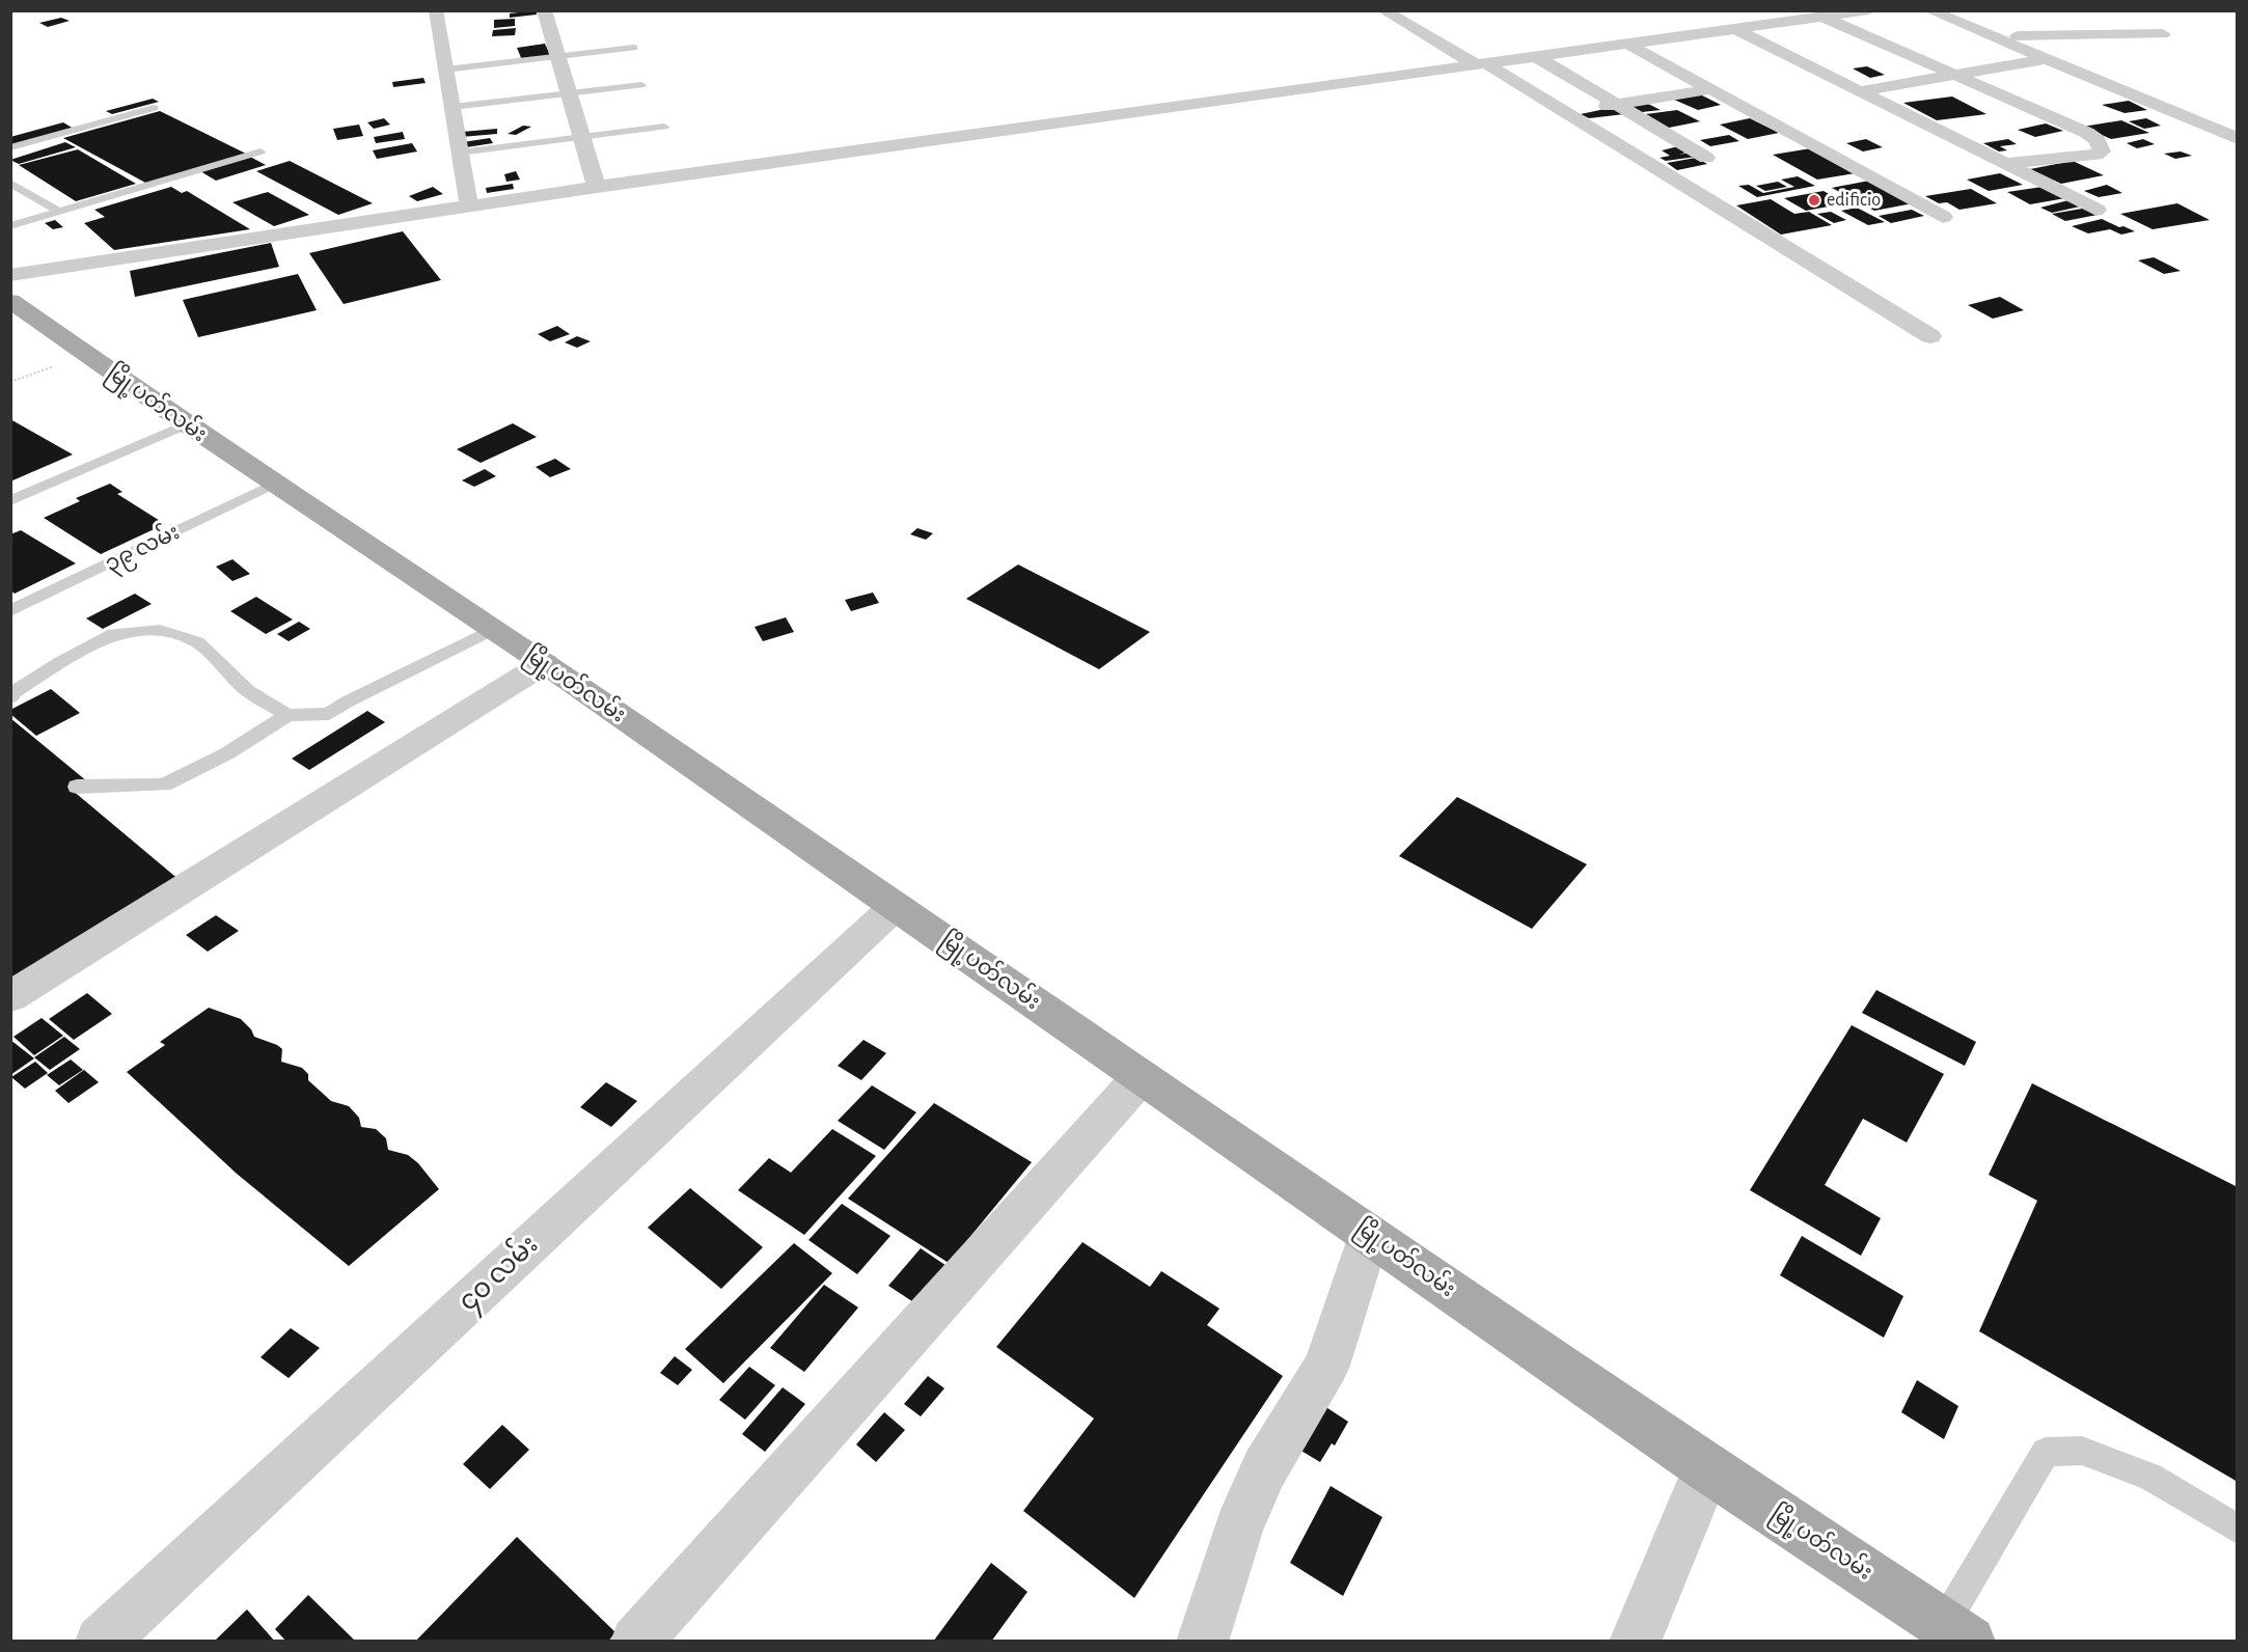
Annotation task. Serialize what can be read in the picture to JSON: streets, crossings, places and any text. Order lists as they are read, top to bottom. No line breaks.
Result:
{"streets":{"main road":["မြို့ပတ်လမ်း"],"street":["၄၀ လမ်း"],"lane":["၃၉ လမ်း"]},"crossings":[["မြို့ပတ်လမ်း","၃၉ လမ်း"],["မြို့ပတ်လမ်း","၄၀ လမ်း"]],"places":["edificio"]}
